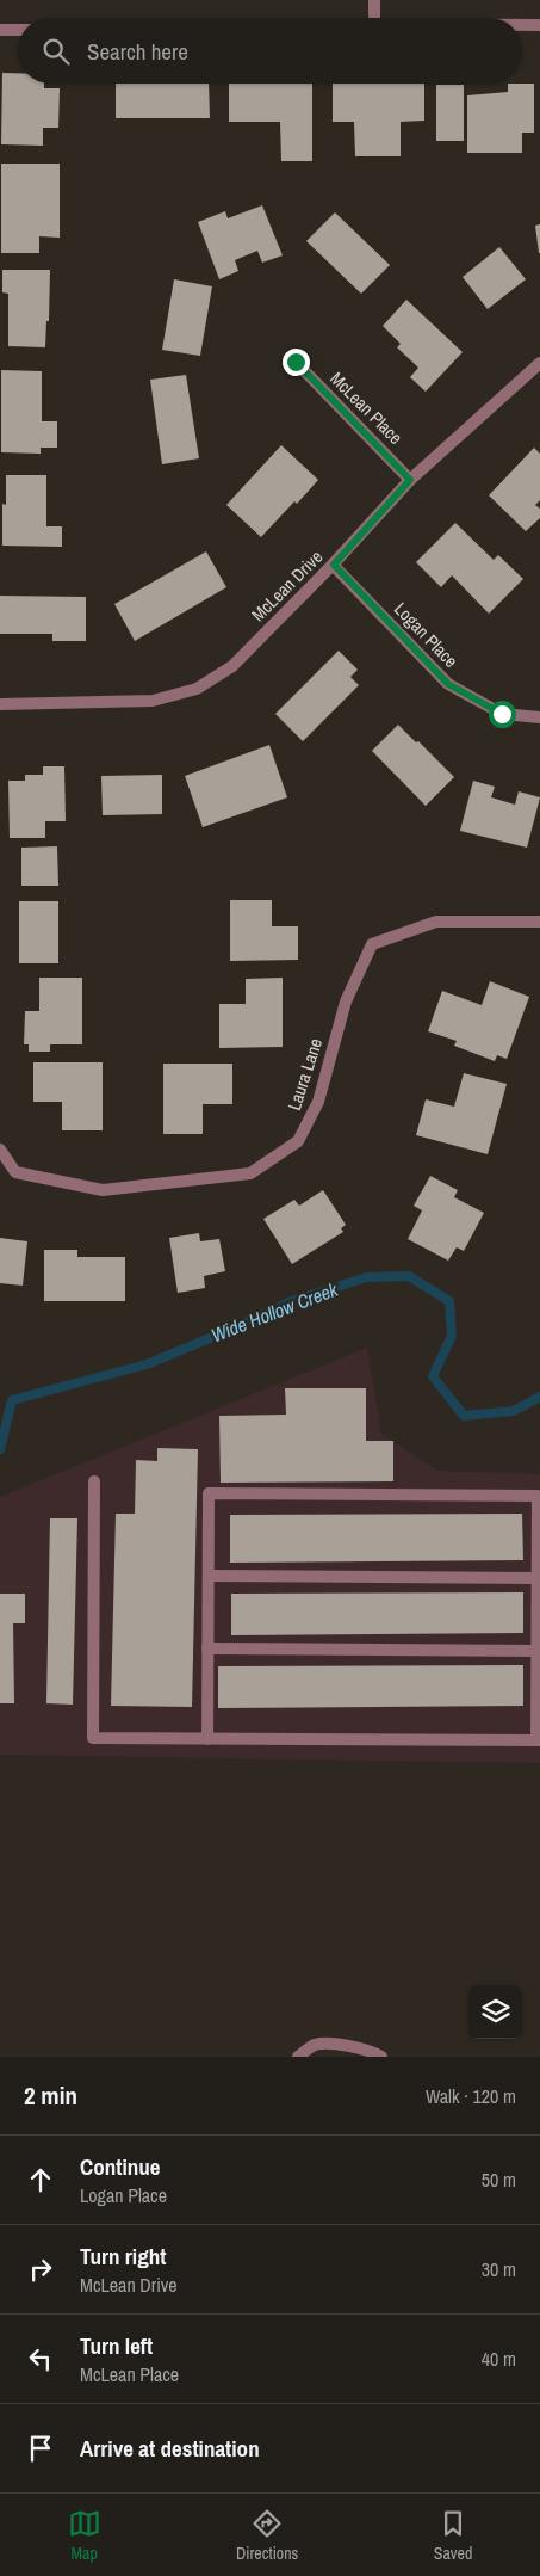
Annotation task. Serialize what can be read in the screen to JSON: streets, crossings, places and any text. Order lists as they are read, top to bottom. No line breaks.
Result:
{"streets":{"street":["McLean Place","McLean Drive","Logan Place","Laura Lane"]},"crossings":[["McLean Place","McLean Drive"],["McLean Drive","Logan Place"]],"water":["Wide Hollow Creek"],"page":{"search":"Search here","heading":["2 min","Walk · 120 m"],"list":[["Continue","Logan Place","50 m"],["Turn right","McLean Drive","30 m"],["Turn left","McLean Place","40 m"],"Arrive at destination"],"nav":["Map","Directions","Saved"]}}
